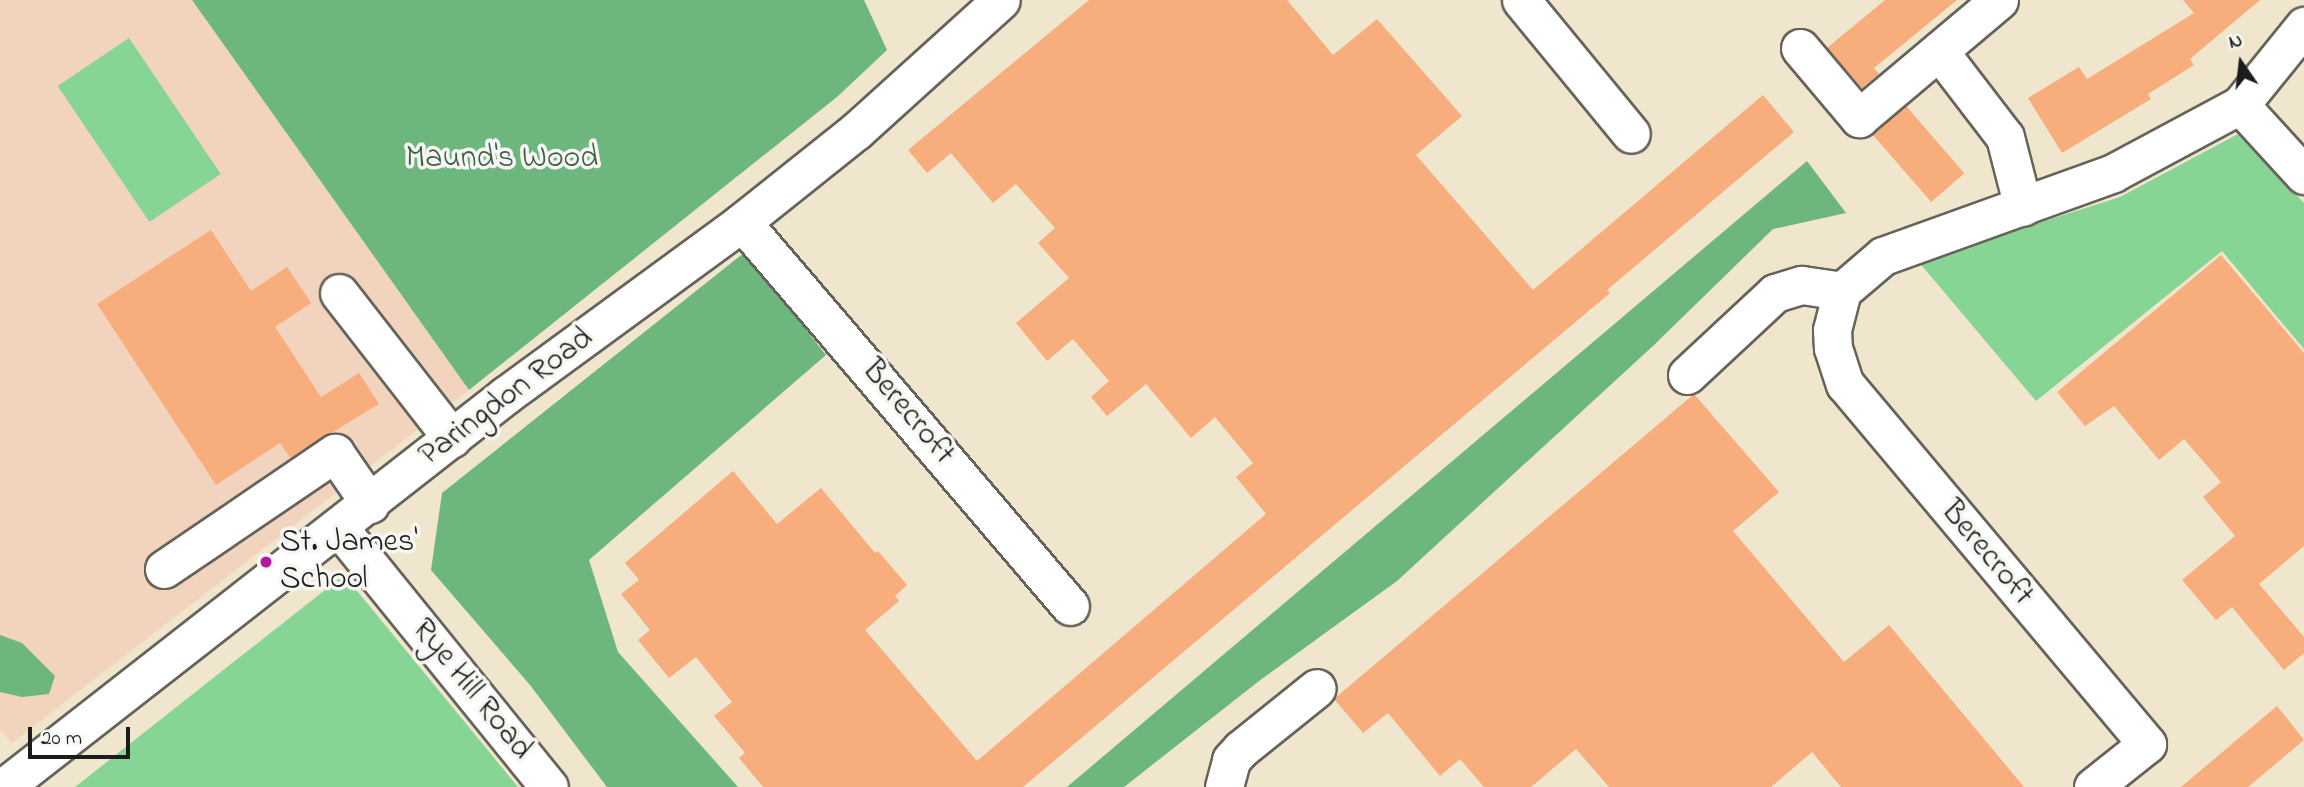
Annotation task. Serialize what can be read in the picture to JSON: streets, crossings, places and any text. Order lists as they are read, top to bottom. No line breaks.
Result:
{"streets":{"street":["Paringdon Road","Berecroft","Rye Hill Road"]},"crossings":[["Paringdon Road","Berecroft"],["Paringdon Road","Rye Hill Road"]],"parks":["Maund's Wood"],"places":["St. James' School"],"scale_bar":"20 m","north":"top"}
